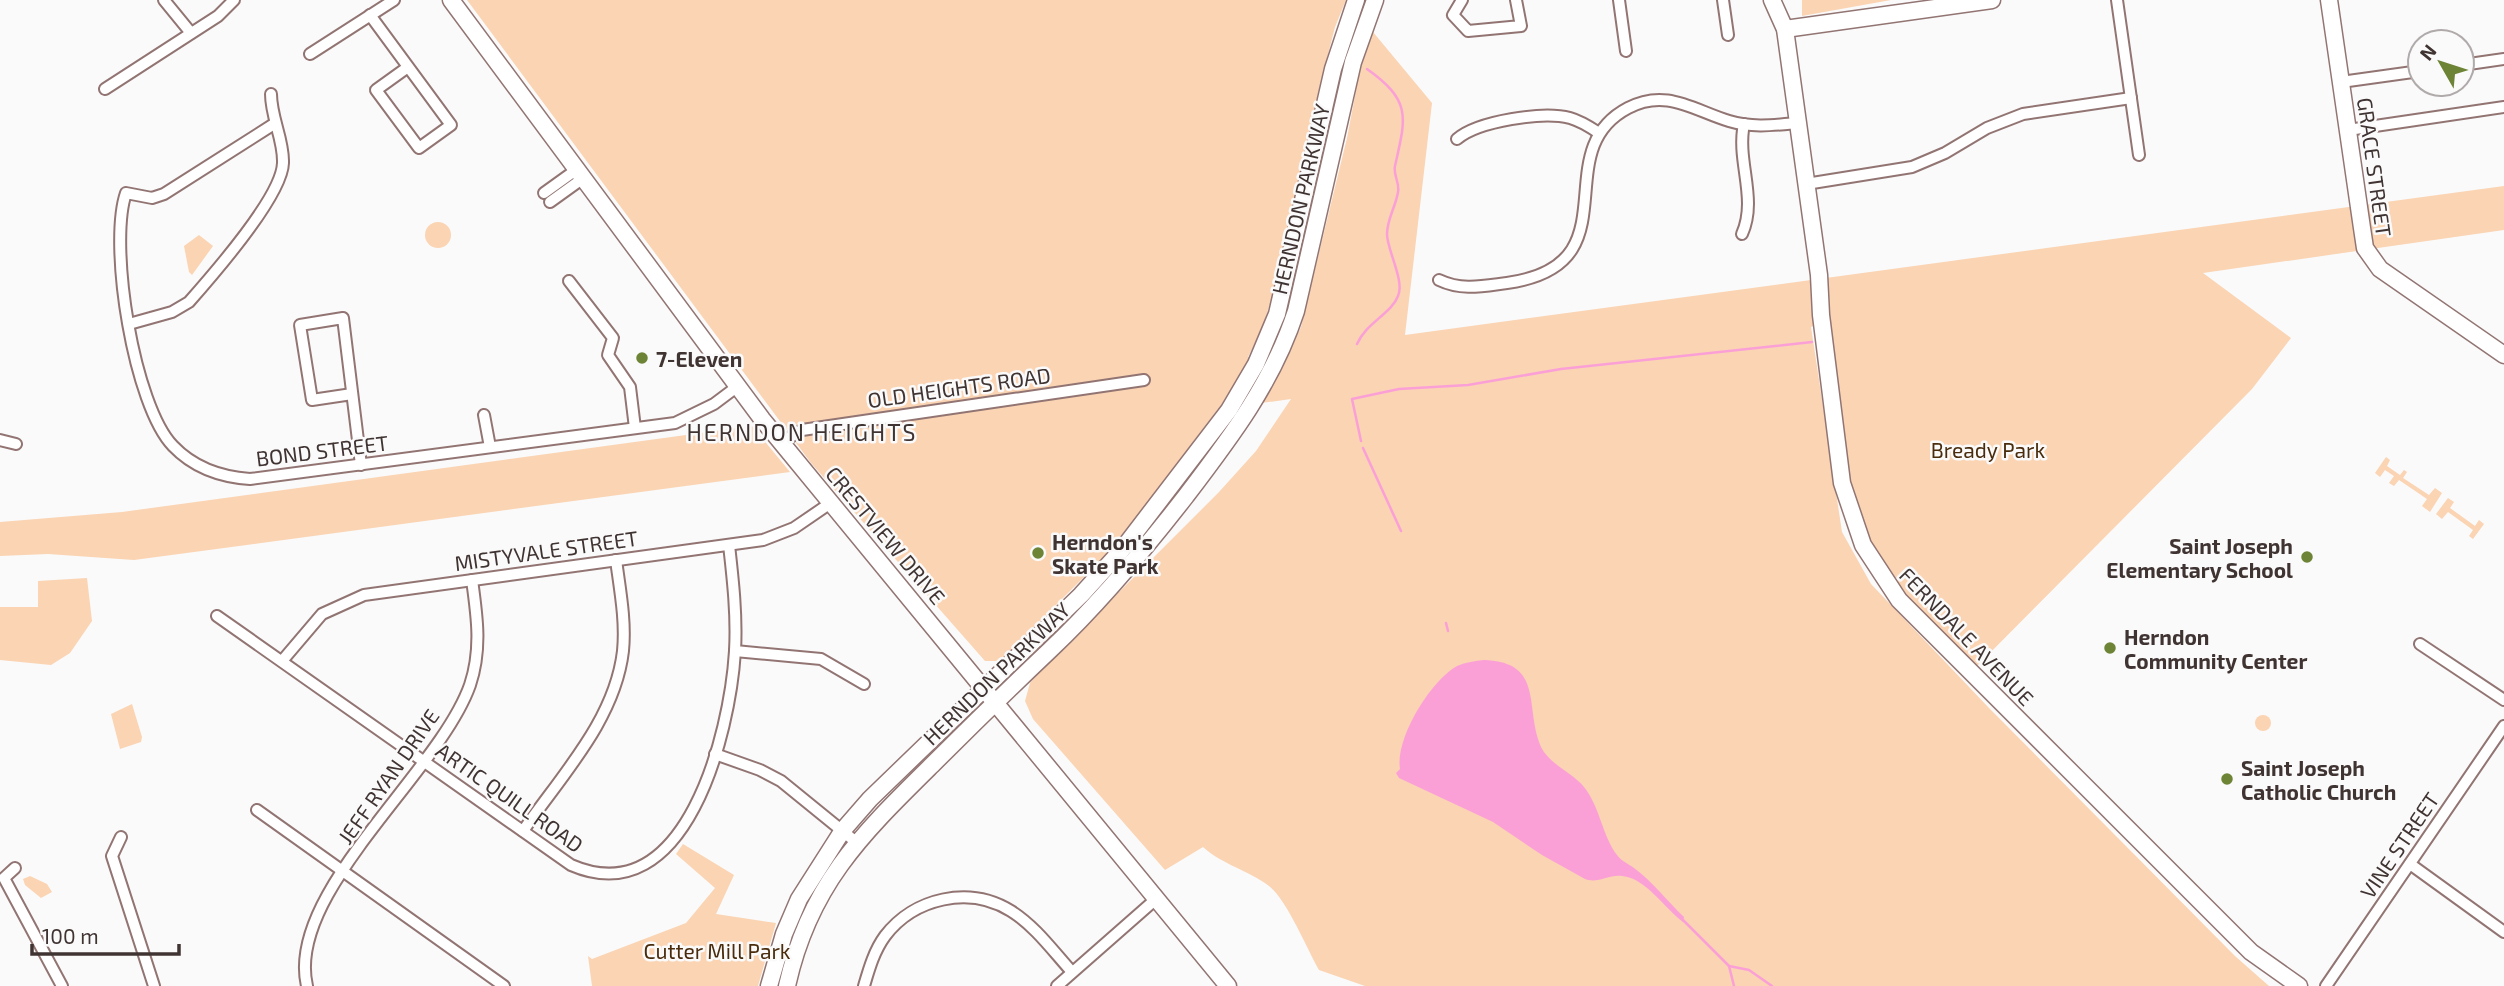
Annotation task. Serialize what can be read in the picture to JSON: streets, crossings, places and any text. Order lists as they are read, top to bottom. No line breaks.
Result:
{"streets":{"main road":["GRACE STREET","HERNDON PARKWAY","CRESTVIEW DRIVE","FERNDALE AVENUE"],"street":["OLD HEIGHTS ROAD","BOND STREET","MISTYVALE STREET","JEFF RYAN DRIVE","ARTIC QUILL ROAD","VINE STREET"]},"crossings":[["HERNDON PARKWAY","CRESTVIEW DRIVE"],["OLD HEIGHTS ROAD","CRESTVIEW DRIVE"],["BOND STREET","CRESTVIEW DRIVE"],["CRESTVIEW DRIVE","MISTYVALE STREET"],["MISTYVALE STREET","JEFF RYAN DRIVE"],["MISTYVALE STREET","ARTIC QUILL ROAD"],["JEFF RYAN DRIVE","ARTIC QUILL ROAD"]],"districts":["HERNDON HEIGHTS"],"parks":["Bready Park","Cutter Mill Park"],"places":["7-Eleven","Herndon's Skate Park","Saint Joseph Elementary School","Herndon Community Center","Saint Joseph Catholic Church"],"scale_bar":"100 m","north":"top left"}
